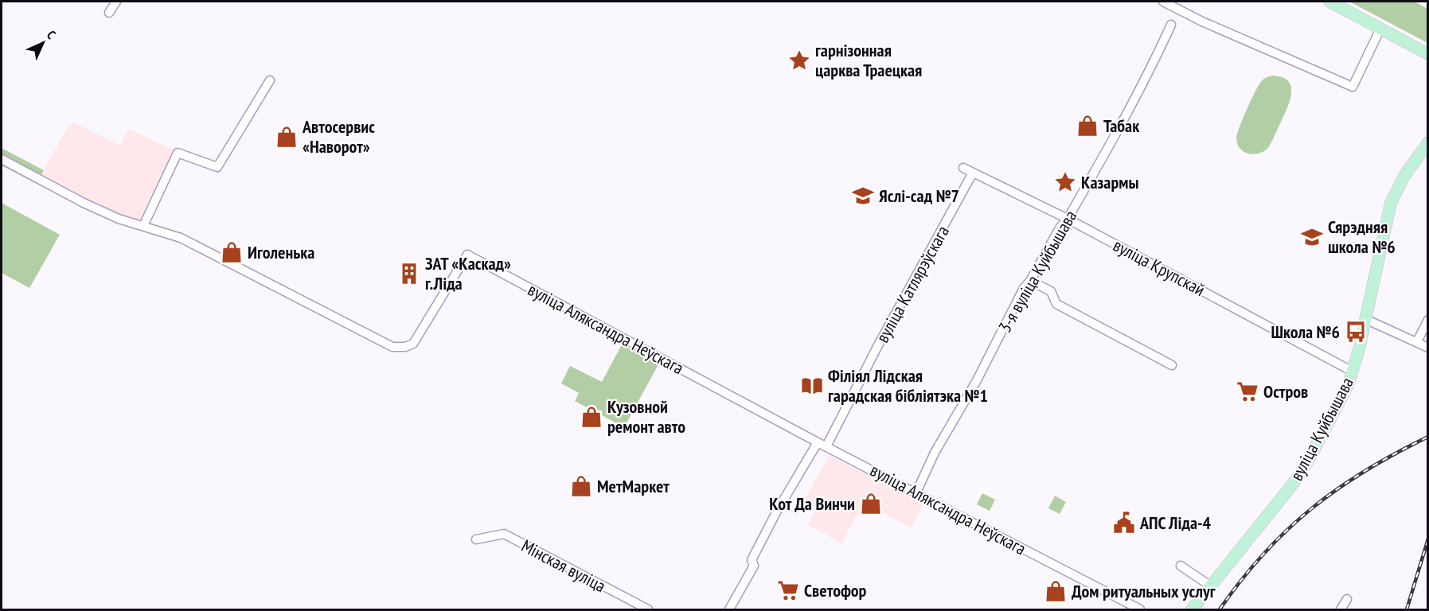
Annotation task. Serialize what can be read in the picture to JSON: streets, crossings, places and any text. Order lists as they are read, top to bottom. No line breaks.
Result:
{"streets":{"main road":["вуліца Куйбышава"],"street":["вуліца Крупскай","3-я вуліца Куйбышава","вуліца Катлярэўскага","вуліца Аляксандра Неўскага","Мінская вуліца"]},"crossings":[["вуліца Крупскай","3-я вуліца Куйбышава"],["вуліца Крупскай","вуліца Катлярэўскага"],["вуліца Крупскай","вуліца Куйбышава"],["3-я вуліца Куйбышава","вуліца Аляксандра Неўскага"],["вуліца Катлярэўскага","вуліца Аляксандра Неўскага"]],"places":{"place":["гарнізонная царква Траецкая","Казармы"],"shop":["Табак","Автосервис «Наворот»","Иголенька","Кузовной ремонт авто","МетМаркет","Кот Да Винчи","Дом ритуальных услуг"],"school or university":["Яслі-сад №7","Сярэдняя школа №6"],"building":["ЗАТ «Каскад» г.Ліда"],"bus stop":["Школа №6"],"library":["Філіял Лідская гарадская бібліятэка №1"],"supermarket":["Остров","Светофор"],"public building":["АПС Ліда-4"]},"north":"top right"}
